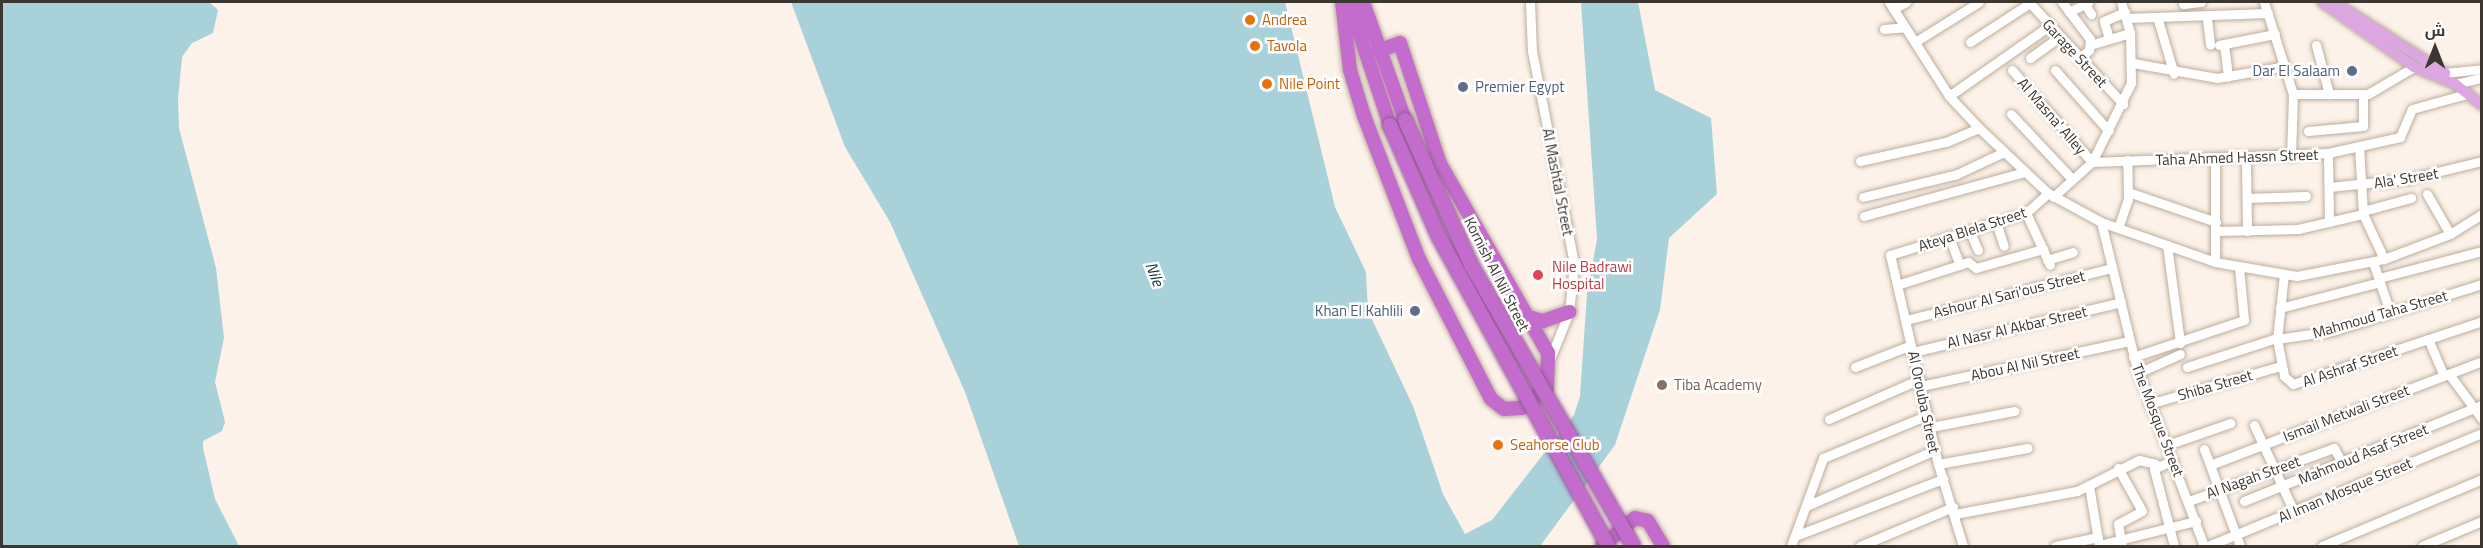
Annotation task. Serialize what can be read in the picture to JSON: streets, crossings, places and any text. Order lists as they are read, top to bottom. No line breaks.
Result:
{"streets":{"highway":["Kornish Al Nil Street"],"street":["Garage Street","Al Masna' Alley","Taha Ahmed Hassn Street","Ala' Street","Al Mashtal Street","Ateya Blela Street","Ashour Al Sari'ous Street","Mahmoud Taha Street","Al Nasr Al Akbar Street","Abou Al Nil Street","Al Ashraf Street","Shiba Street","Al Orouba Street","Ismail Metwali Street","The Mosque Street","Mahmoud Asaf Street","Al Nagah Street","Al Iman Mosque Street"]},"crossings":[["Al Masna' Alley","Taha Ahmed Hassn Street"],["Al Masna' Alley","Ateya Blela Street"],["Taha Ahmed Hassn Street","Ateya Blela Street"],["Ateya Blela Street","Al Orouba Street"],["Ashour Al Sari'ous Street","Al Orouba Street"],["Ashour Al Sari'ous Street","The Mosque Street"],["Mahmoud Taha Street","Al Ashraf Street"],["Al Nasr Al Akbar Street","Al Orouba Street"],["Al Nasr Al Akbar Street","The Mosque Street"],["Abou Al Nil Street","Al Orouba Street"],["Abou Al Nil Street","The Mosque Street"],["Al Ashraf Street","Shiba Street"],["Shiba Street","The Mosque Street"],["The Mosque Street","Al Nagah Street"],["The Mosque Street","Al Iman Mosque Street"],["Mahmoud Asaf Street","Al Nagah Street"]],"water":["Nile"],"places":["Andrea","Tavola","Dar El Salaam","Nile Point","Premier Egypt","Nile Badrawi Hospital","Khan El Kahlili","Tiba Academy","Seahorse Club"],"north":"top"}
